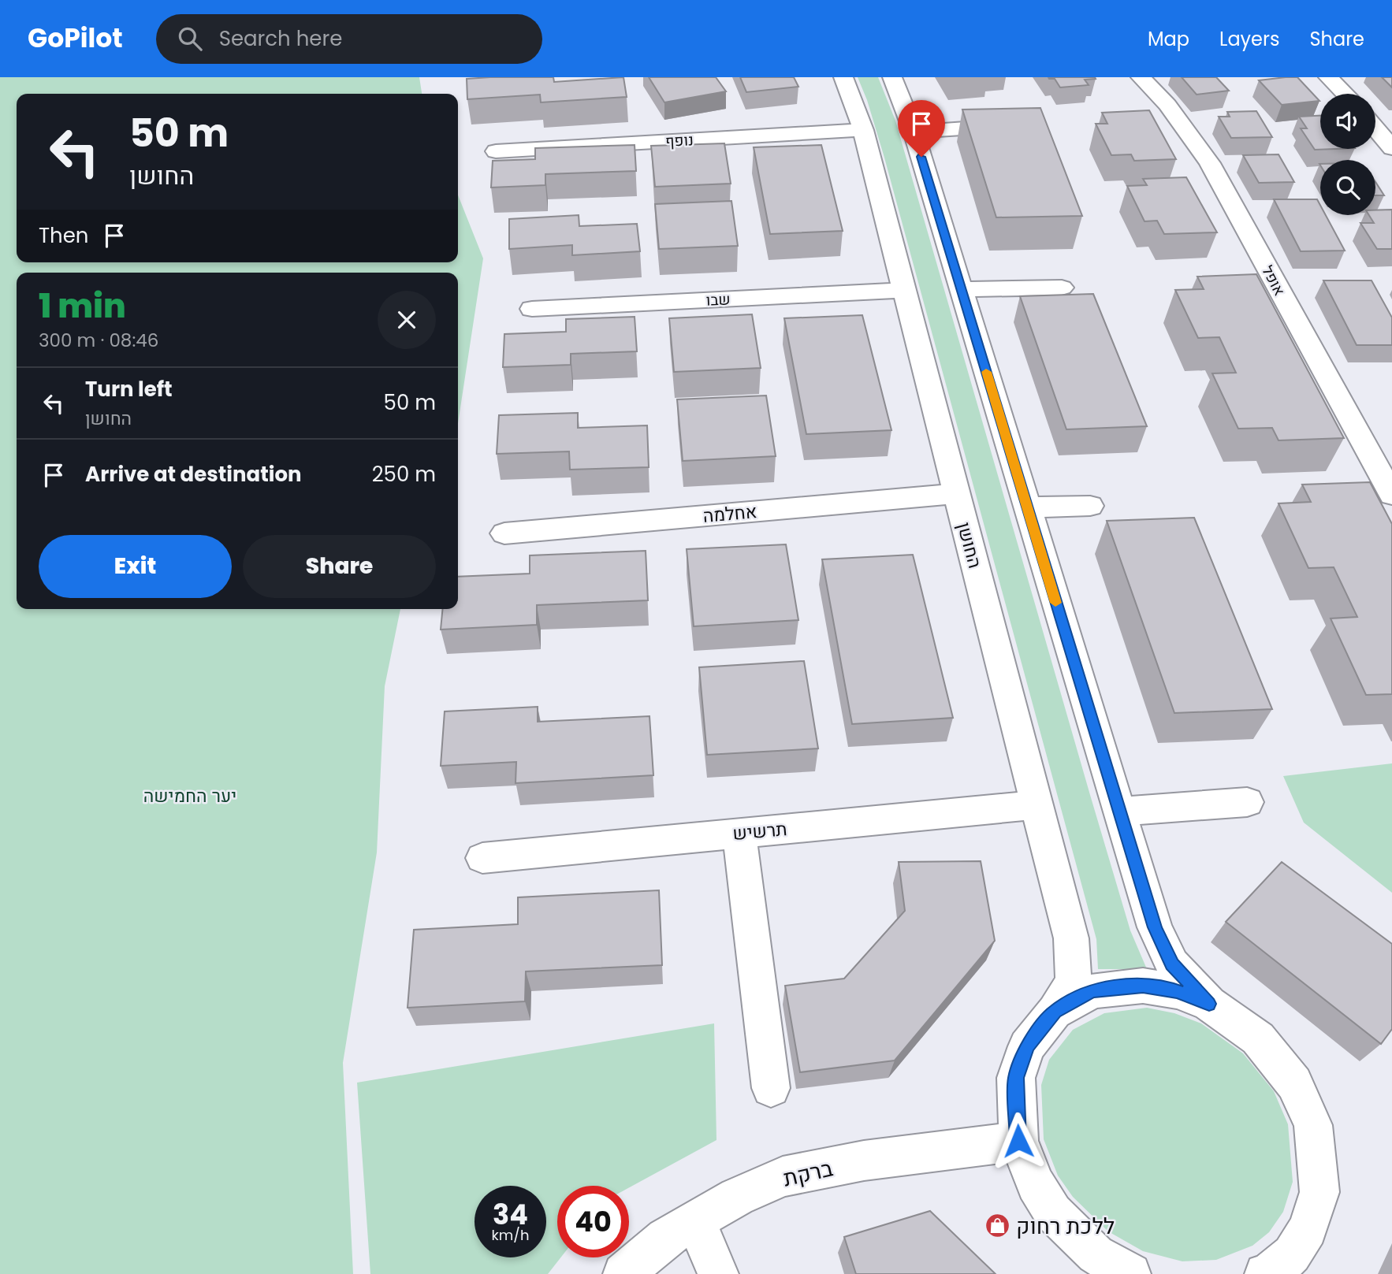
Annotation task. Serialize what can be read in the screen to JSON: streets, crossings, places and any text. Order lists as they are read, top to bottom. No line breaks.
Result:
{"streets":{"street":["נופף","אופל","שבו","אחלמה","החושן","תרשיש","ברקת"]},"crossings":[["נופף","החושן"],["שבו","החושן"],["אחלמה","החושן"],["החושן","תרשיש"],["החושן","ברקת"]],"parks":["יער החמישה"],"places":{"shop":["ללכת רחוק"]},"page":{"header":"GoPilot","search":"Search here","nav":["Map","Layers","Share"],"turn":["50 m","החושן"],"then":"Then","heading":["1 min","300 m · 08:46"],"list":[{"name":"Turn left","note":"החושן","value":"50 m"},{"name":"Arrive at destination","value":"250 m"}],"buttons":["Exit","Share"],"speed":"34 km/h","limit":"40"}}
